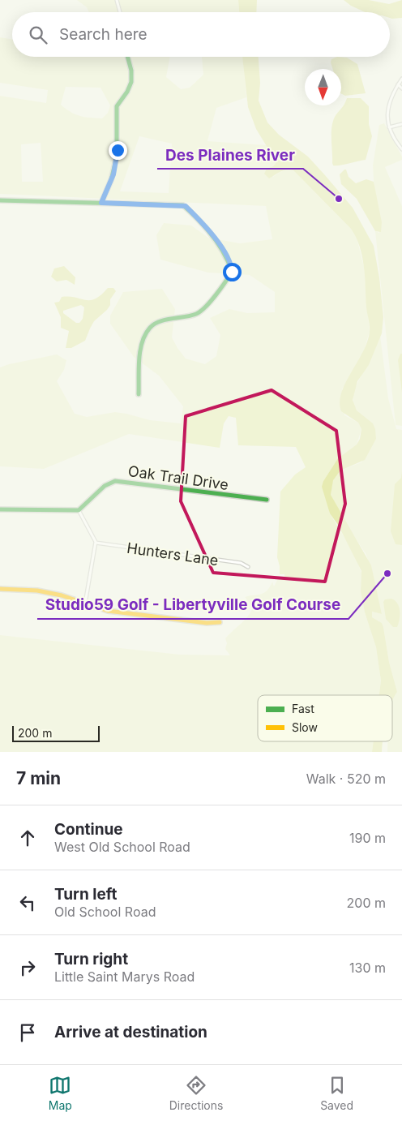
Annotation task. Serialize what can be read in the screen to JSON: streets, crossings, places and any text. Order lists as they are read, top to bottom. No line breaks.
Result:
{"streets":{"street":["Oak Trail Drive","Hunters Lane"]},"places":["Des Plaines River","Studio59 Golf - Libertyville Golf Course"],"legend":["Fast","Slow"],"scale_bar":"200 m","north":"bottom","page":{"search":"Search here","scale":"200 m","heading":["7 min","Walk · 520 m"],"list":[["Continue","West Old School Road","190 m"],["Turn left","Old School Road","200 m"],["Turn right","Little Saint Marys Road","130 m"],"Arrive at destination"],"nav":["Map","Directions","Saved"]}}
